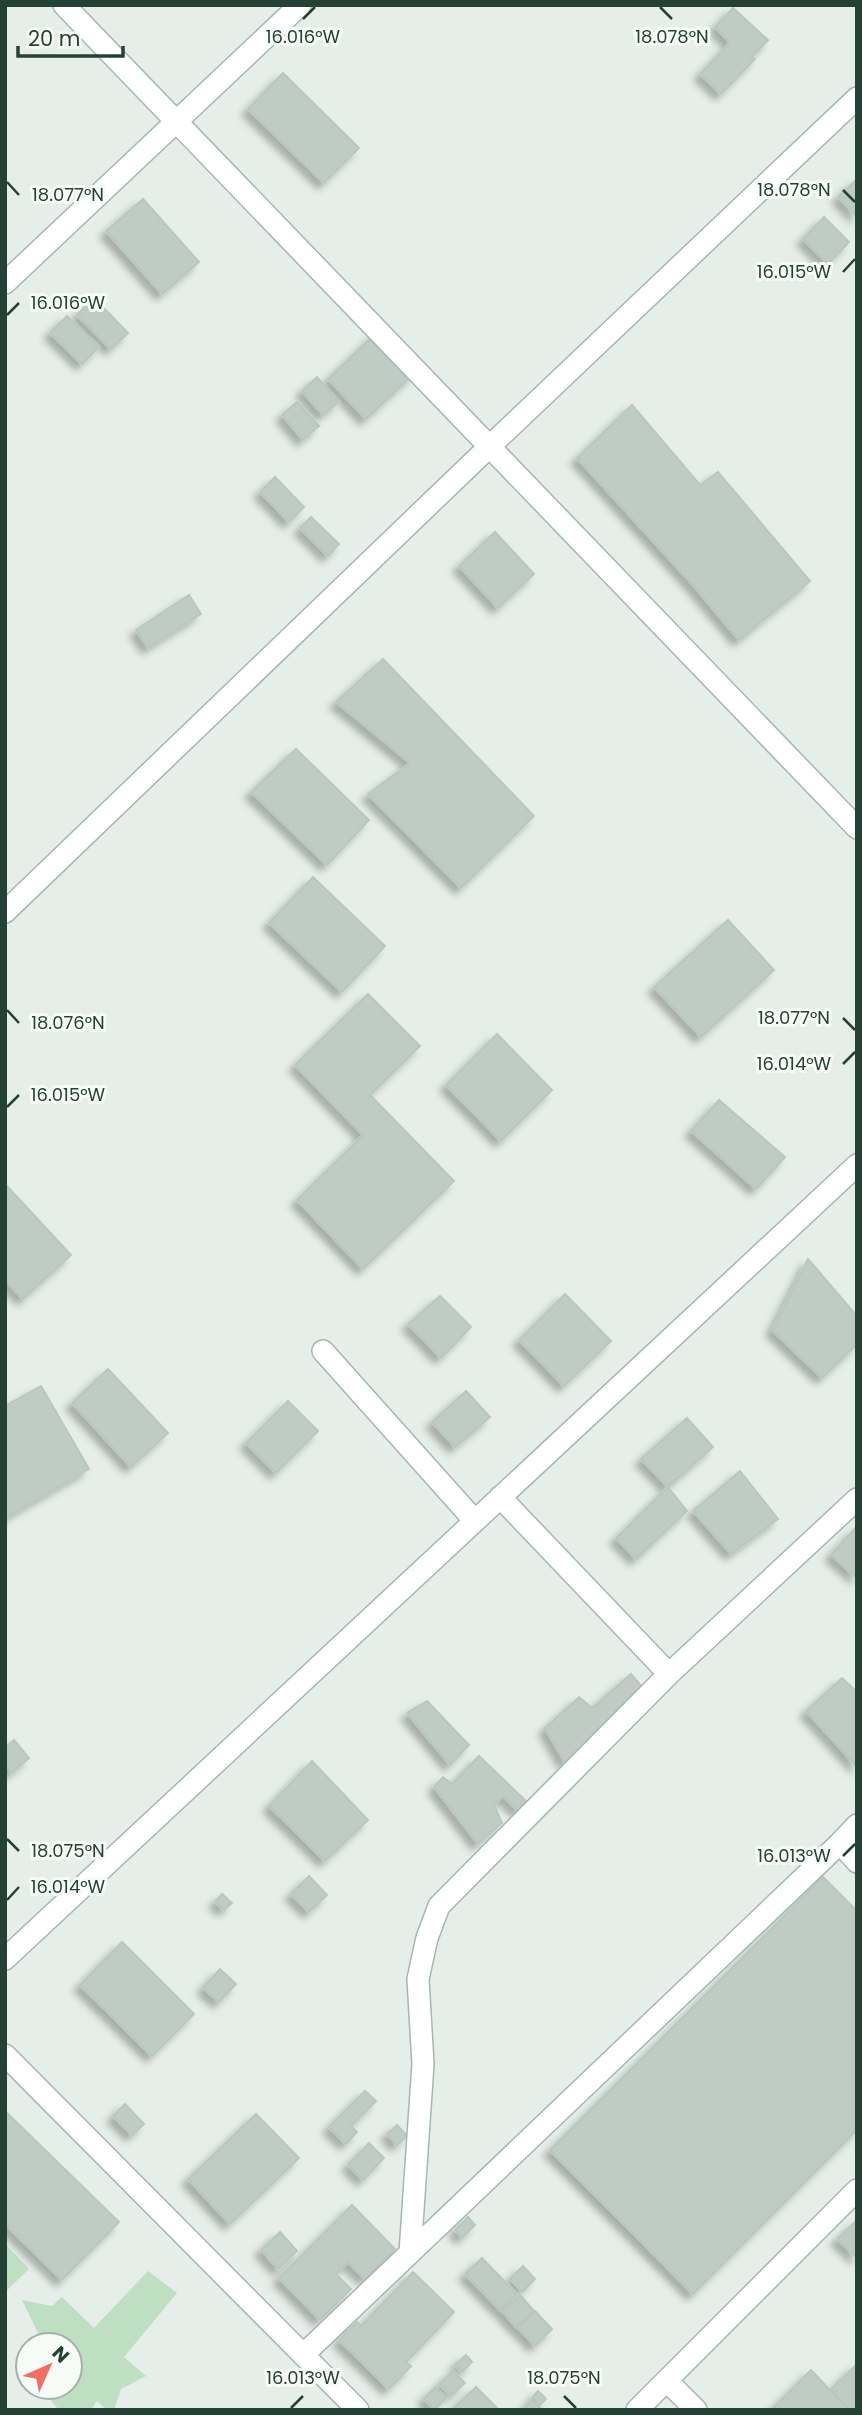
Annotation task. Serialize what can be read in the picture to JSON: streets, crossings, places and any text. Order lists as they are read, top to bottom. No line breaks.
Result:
{"scale_bar":"20 m","north":"top right","coordinates":["16.016°W","18.078°N","18.077°N","16.015°W","18.076°N","16.014°W","18.075°N","16.013°W"]}
